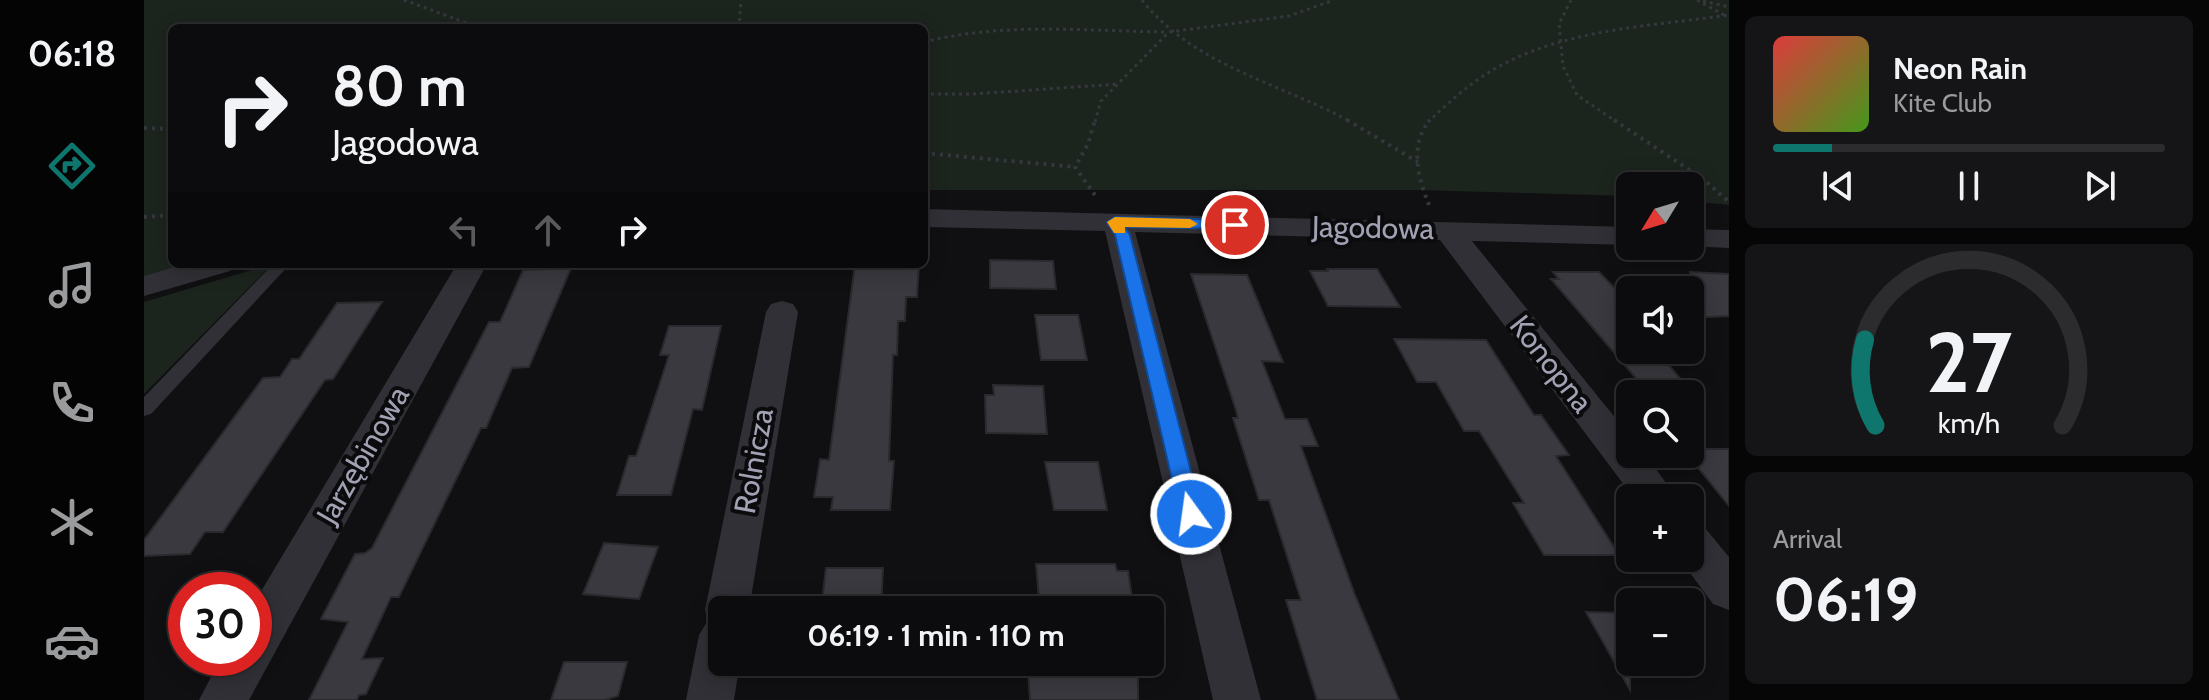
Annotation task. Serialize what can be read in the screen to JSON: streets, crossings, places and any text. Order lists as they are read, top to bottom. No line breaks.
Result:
{"streets":{"street":["Jagodowa","Konopna","Jarzębinowa","Rolnicza"]},"crossings":[["Jagodowa","Konopna"]],"north":"bottom left","page":{"tabs":"06:18","turn":["80 m","Jagodowa"],"song":["Neon Rain","Kite Club"],"map_buttons":["+","−"],"tile":["Arrival","06:19"],"limit":"30","trip":"06:19 · 1 min · 110 m","gauge":["27","km/h"]}}
